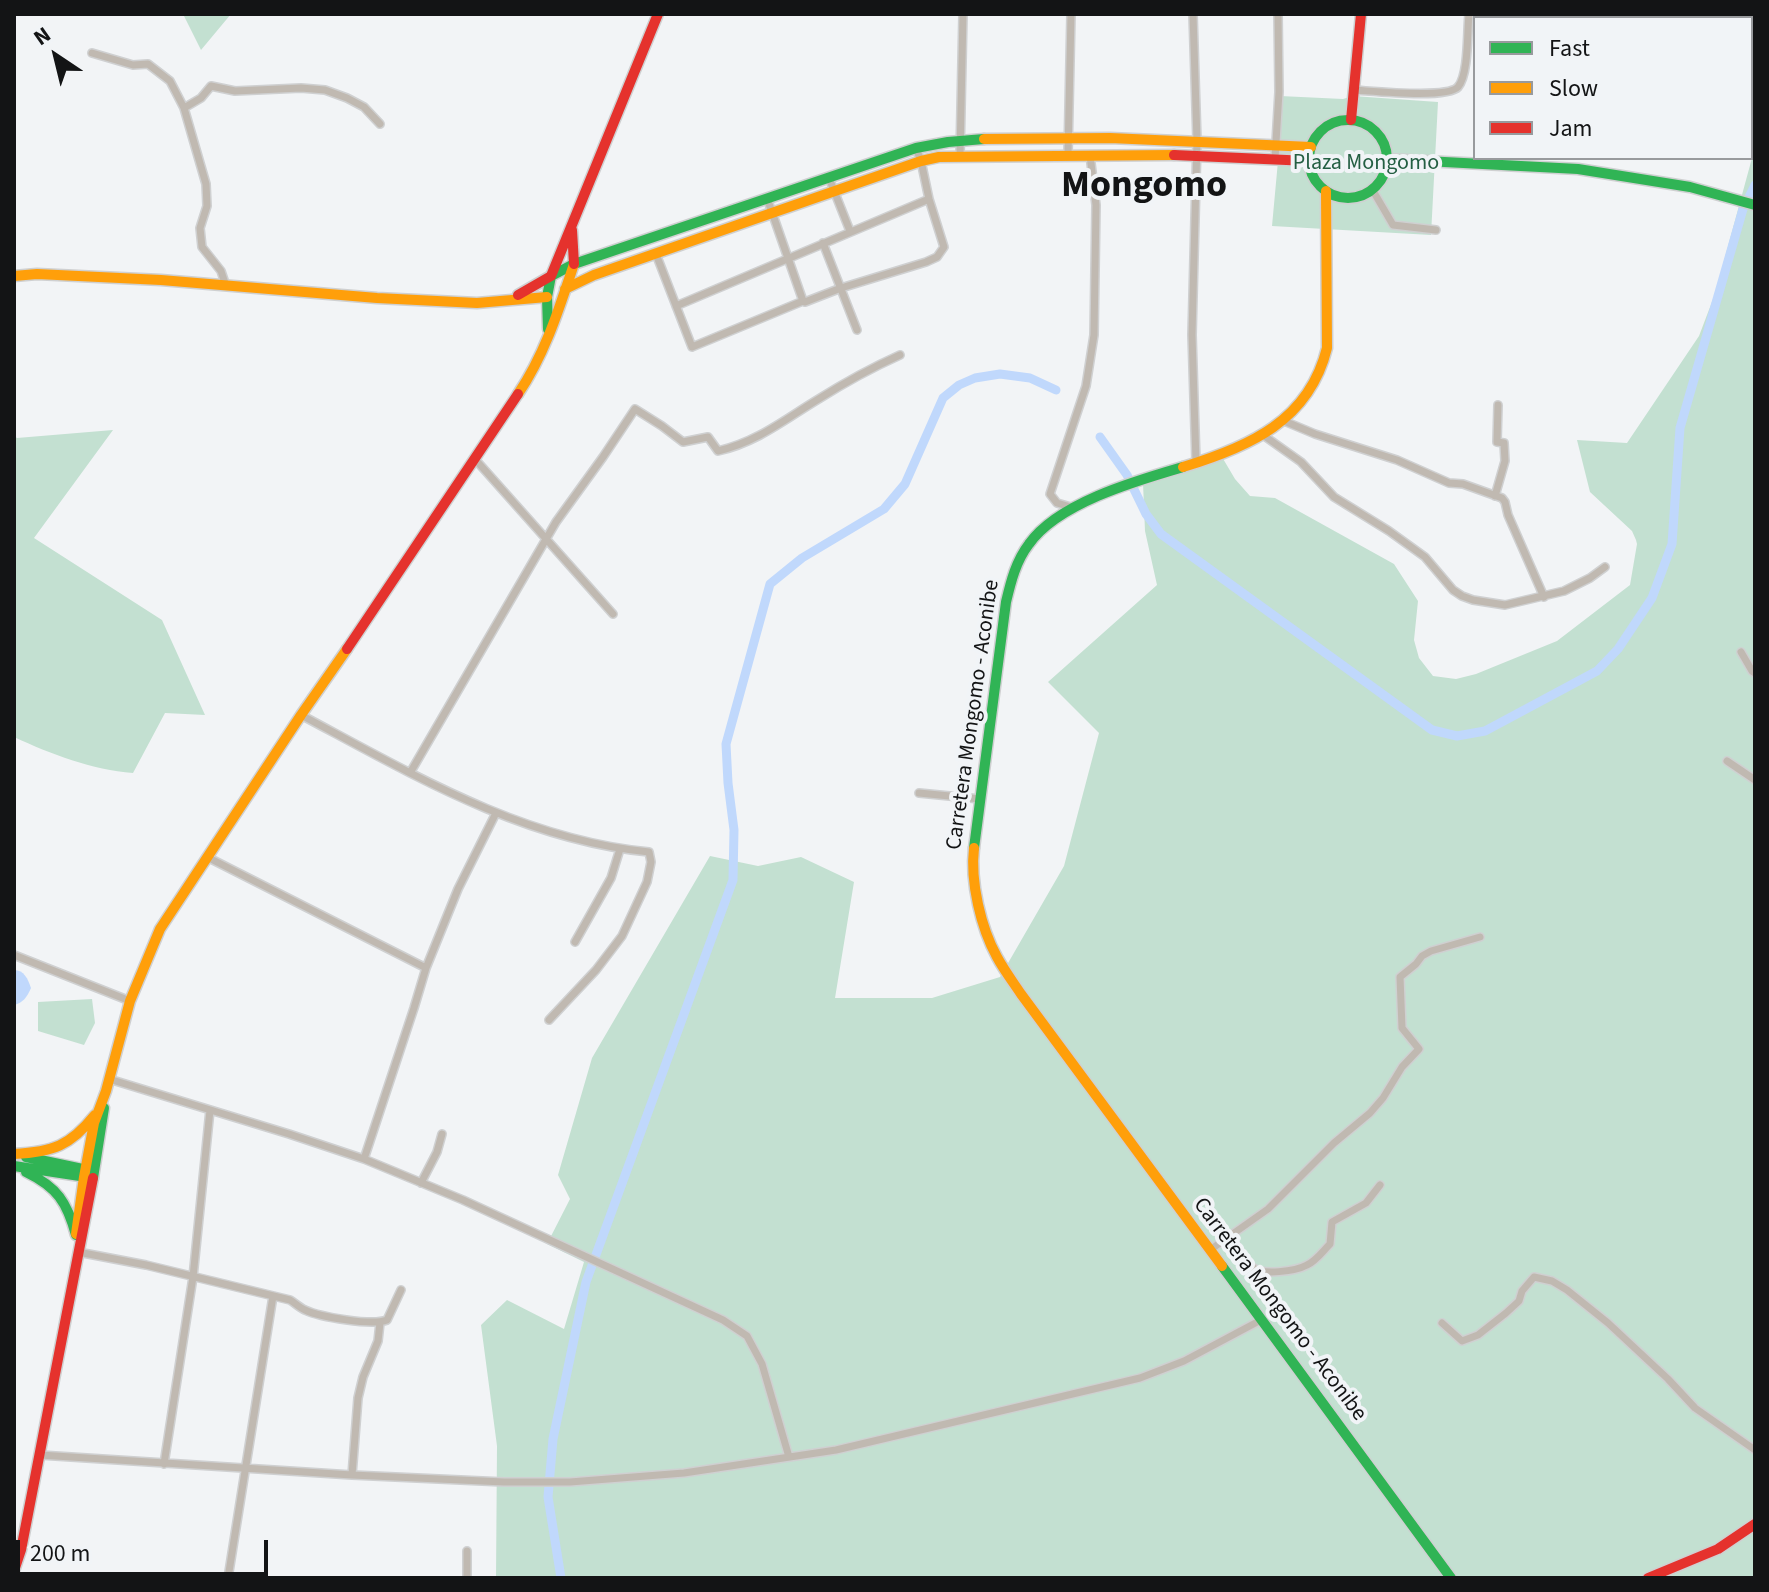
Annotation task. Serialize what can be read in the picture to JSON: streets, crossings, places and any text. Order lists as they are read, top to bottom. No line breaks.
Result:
{"streets":{"main road":["Carretera Mongomo - Aconibe"]},"districts":["Mongomo"],"parks":["Plaza Mongomo"],"legend":["Fast","Slow","Jam"],"scale_bar":"200 m","north":"top left"}
